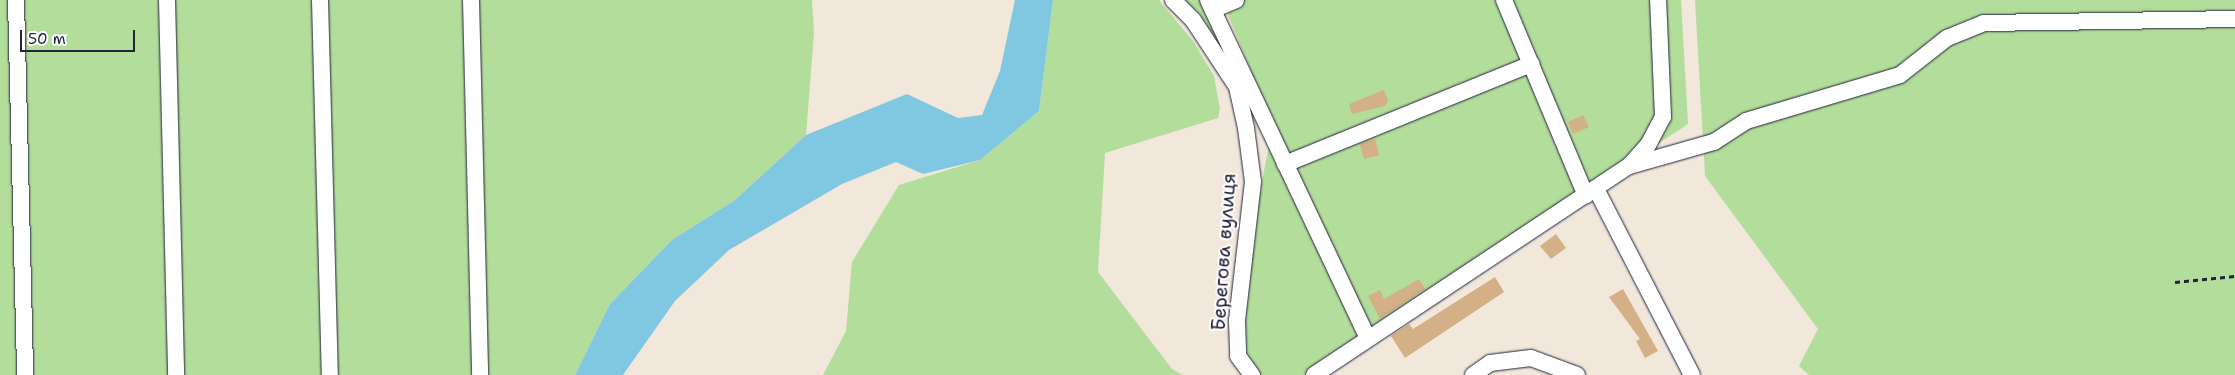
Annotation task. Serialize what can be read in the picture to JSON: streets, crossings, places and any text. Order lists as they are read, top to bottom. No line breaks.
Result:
{"streets":{"street":["Берегова вулиця"]},"scale_bar":"50 m"}
